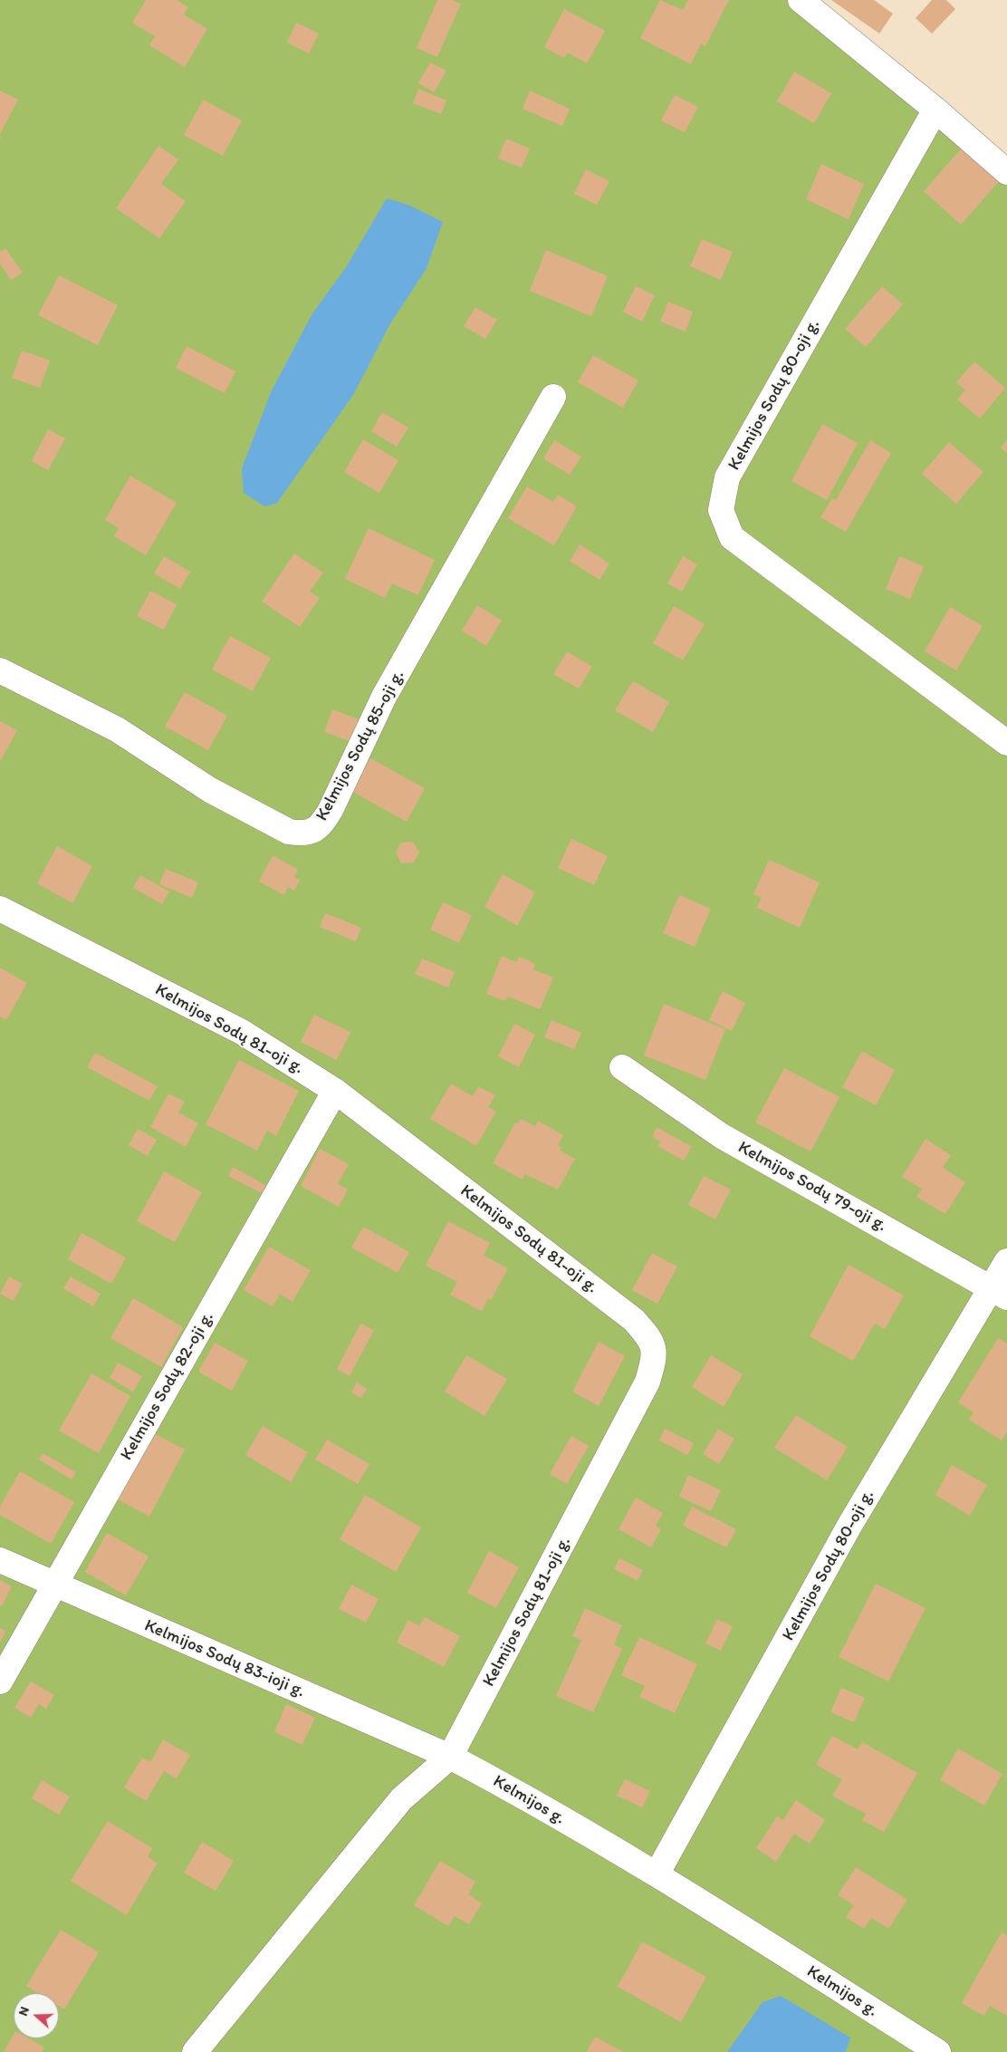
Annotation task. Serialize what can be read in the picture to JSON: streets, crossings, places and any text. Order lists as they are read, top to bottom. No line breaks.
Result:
{"streets":{"street":["Kelmijos Sodų 80-oji g.","Kelmijos Sodų 85-oji g.","Kelmijos Sodų 81-oji g.","Kelmijos Sodų 79-oji g.","Kelmijos Sodų 82-oji g.","Kelmijos Sodų 83-ioji g.","Kelmijos g."]},"crossings":[["Kelmijos Sodų 80-oji g.","Kelmijos Sodų 79-oji g."],["Kelmijos Sodų 80-oji g.","Kelmijos g."],["Kelmijos Sodų 81-oji g.","Kelmijos Sodų 82-oji g."],["Kelmijos Sodų 81-oji g.","Kelmijos Sodų 83-ioji g."],["Kelmijos Sodų 81-oji g.","Kelmijos g."],["Kelmijos Sodų 82-oji g.","Kelmijos Sodų 83-ioji g."],["Kelmijos Sodų 83-ioji g.","Kelmijos g."]],"north":"left"}
